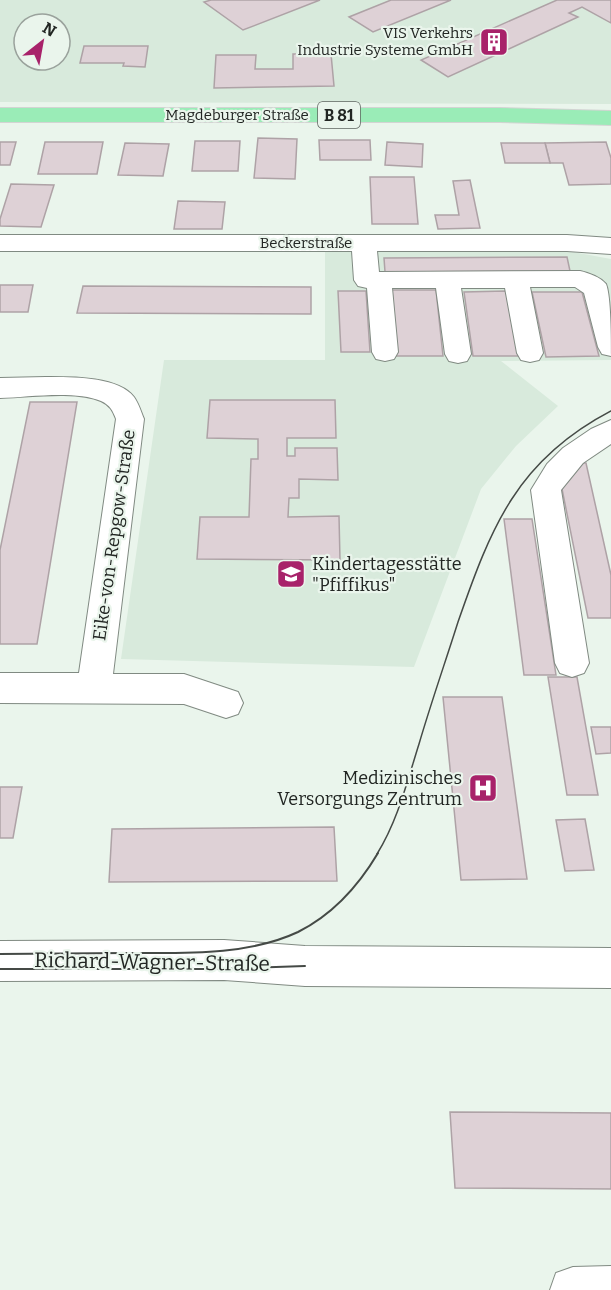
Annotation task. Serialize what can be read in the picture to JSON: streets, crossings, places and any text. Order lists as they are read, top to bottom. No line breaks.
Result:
{"streets":{"main road":["Magdeburger Straße","B 81"],"street":["Beckerstraße","Eike-von-Repgow-Straße","Richard-Wagner-Straße"]},"places":{"building":["VIS Verkehrs Industrie Systeme GmbH"],"school or university":["Kindertagesstätte \"Pfiffikus\""],"hospital":["Medizinisches Versorgungs Zentrum"]},"north":"top right"}
